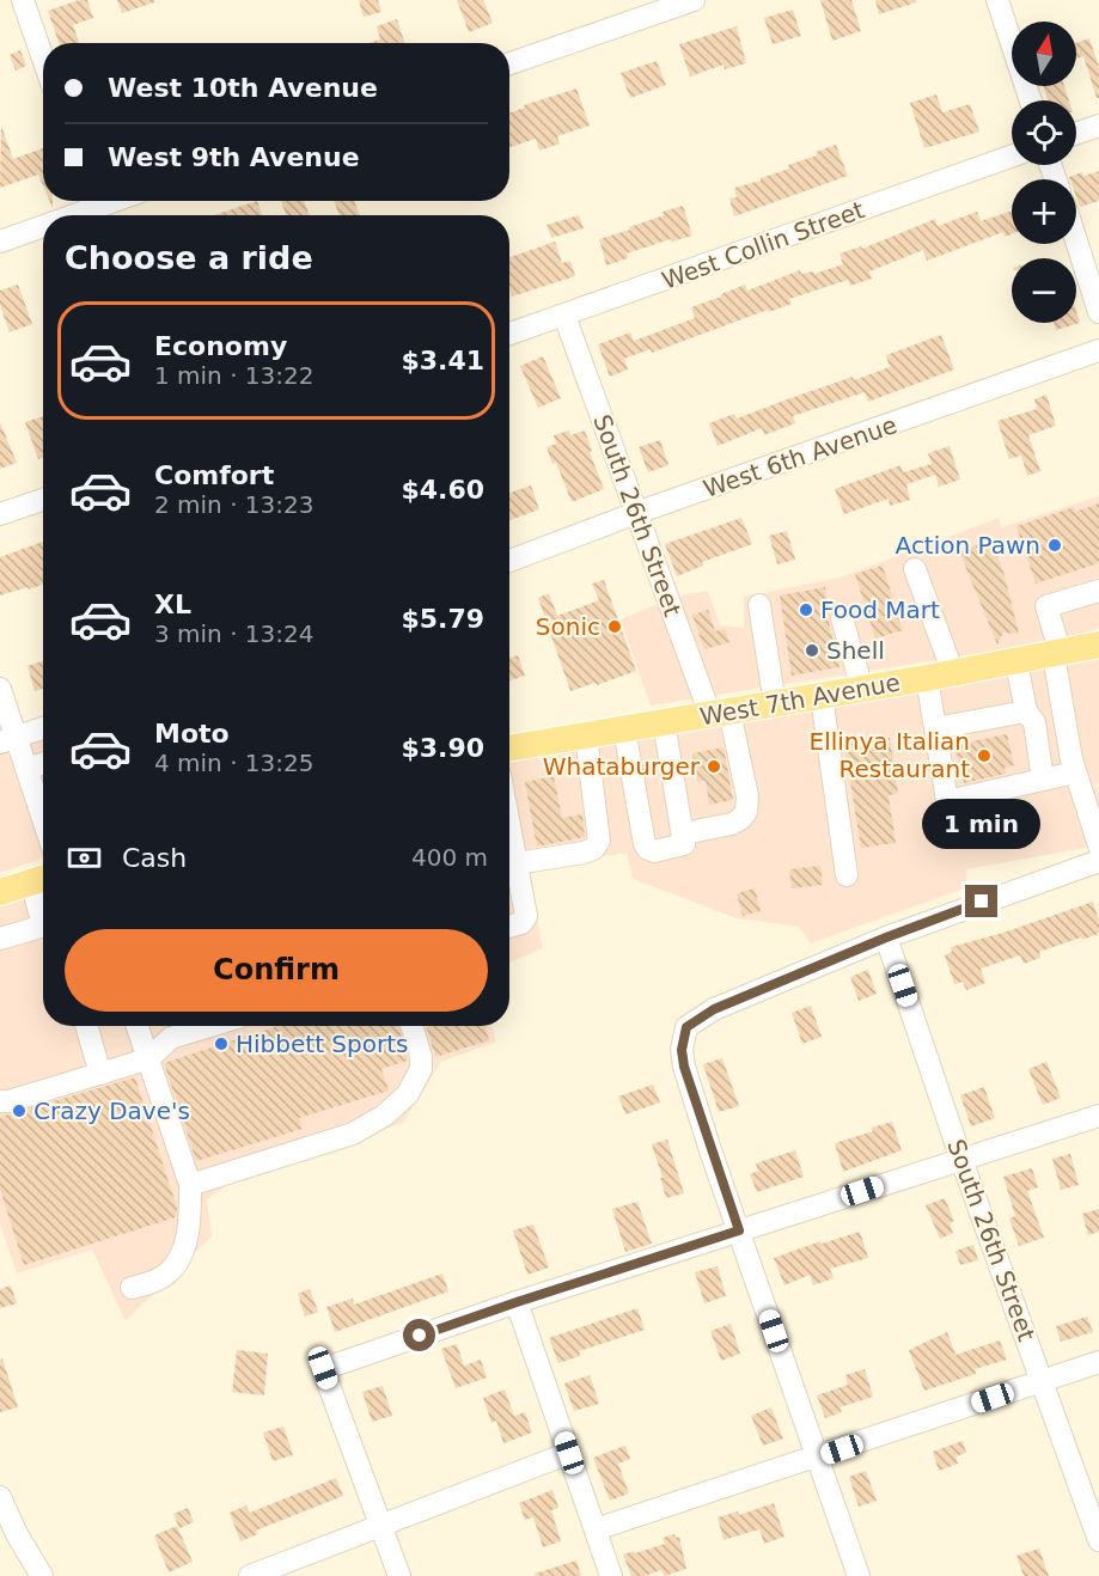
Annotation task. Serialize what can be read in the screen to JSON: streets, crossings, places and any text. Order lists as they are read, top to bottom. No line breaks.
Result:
{"streets":{"main road":["West 7th Avenue"],"street":["West Collin Street","West 6th Avenue","South 26th Street"]},"crossings":[["West Collin Street","South 26th Street"],["West 6th Avenue","South 26th Street"],["South 26th Street","West 7th Avenue"]],"places":["Action Pawn","Food Mart","Sonic","Shell","Ellinya Italian Restaurant","Whataburger","Hibbett Sports","Crazy Dave's"],"north":"top","page":{"map_buttons":["+","−"],"banner":["West 10th Avenue","West 9th Avenue"],"heading":"Choose a ride","list":[{"name":"Economy","note":"1 min · 13:22","value":"$3.41"},{"name":"Comfort","note":"2 min · 13:23","value":"$4.60"},{"name":"XL","note":"3 min · 13:24","value":"$5.79"},{"name":"Moto","note":"4 min · 13:25","value":"$3.90"}],"bubble":"1 min","pay":["Cash","400 m"],"buttons":"Confirm"}}
